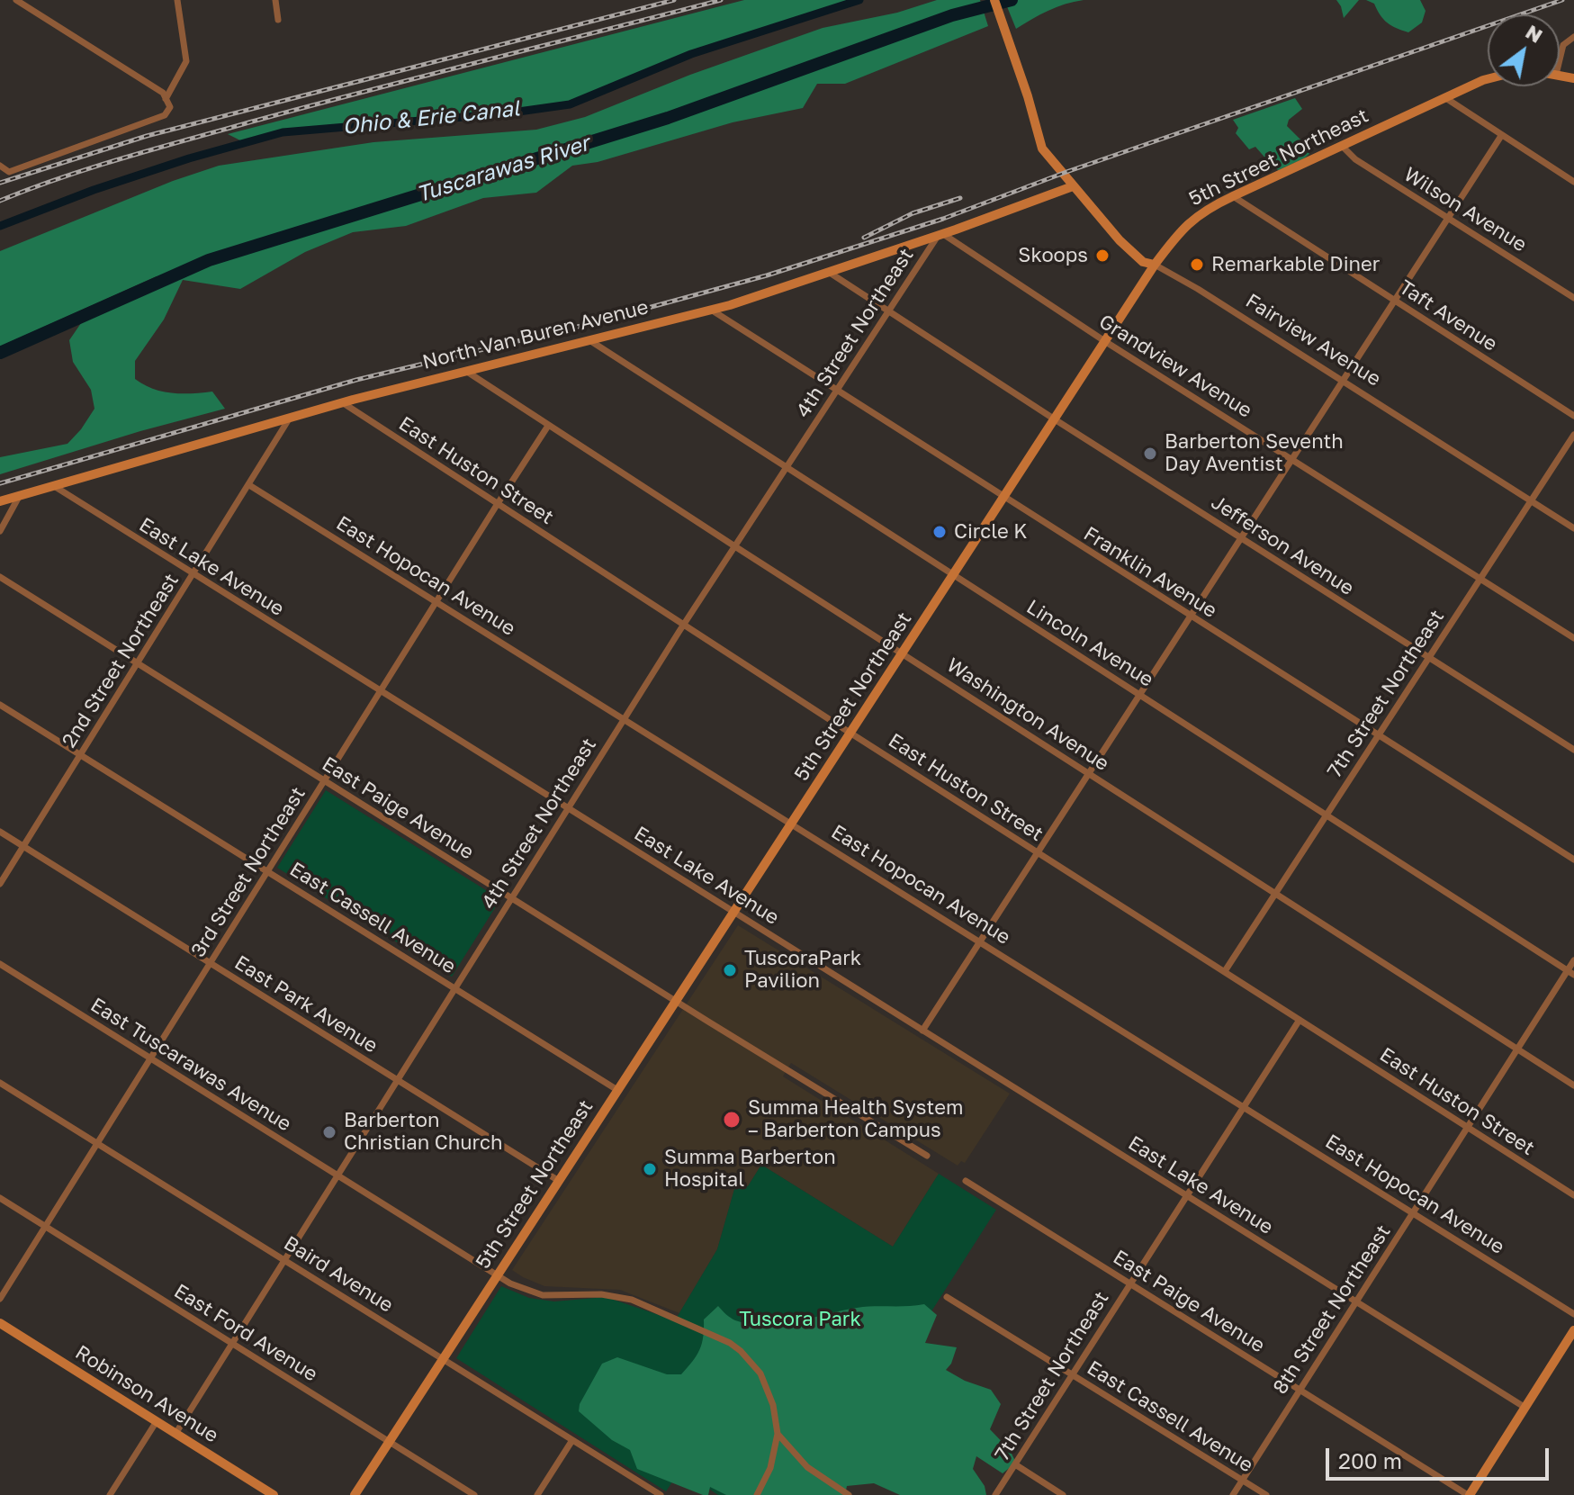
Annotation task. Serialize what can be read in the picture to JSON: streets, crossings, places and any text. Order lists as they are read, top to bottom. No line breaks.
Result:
{"streets":{"main road":["5th Street Northeast","North Van Buren Avenue","Fairview Avenue","Robinson Avenue"],"street":["Wilson Avenue","Taft Avenue","4th Street Northeast","Grandview Avenue","East Huston Street","Jefferson Avenue","East Lake Avenue","Franklin Avenue","East Hopocan Avenue","Lincoln Avenue","2nd Street Northeast","7th Street Northeast","Washington Avenue","East Paige Avenue","3rd Street Northeast","East Cassell Avenue","East Park Avenue","East Tuscarawas Avenue","Baird Avenue","8th Street Northeast","East Ford Avenue"]},"crossings":[["5th Street Northeast","Wilson Avenue"],["5th Street Northeast","Taft Avenue"],["5th Street Northeast","Fairview Avenue"],["5th Street Northeast","Grandview Avenue"],["5th Street Northeast","East Huston Street"],["5th Street Northeast","Jefferson Avenue"],["5th Street Northeast","East Lake Avenue"],["5th Street Northeast","Franklin Avenue"],["5th Street Northeast","East Hopocan Avenue"],["5th Street Northeast","Lincoln Avenue"],["5th Street Northeast","Washington Avenue"],["5th Street Northeast","East Paige Avenue"],["5th Street Northeast","East Cassell Avenue"],["5th Street Northeast","East Park Avenue"],["5th Street Northeast","East Tuscarawas Avenue"],["5th Street Northeast","Baird Avenue"],["5th Street Northeast","East Ford Avenue"],["4th Street Northeast","North Van Buren Avenue"],["4th Street Northeast","Grandview Avenue"],["4th Street Northeast","East Huston Street"],["4th Street Northeast","Jefferson Avenue"],["4th Street Northeast","East Lake Avenue"],["4th Street Northeast","Franklin Avenue"],["4th Street Northeast","East Hopocan Avenue"],["4th Street Northeast","Lincoln Avenue"],["4th Street Northeast","Washington Avenue"],["4th Street Northeast","East Paige Avenue"],["4th Street Northeast","East Cassell Avenue"],["4th Street Northeast","East Park Avenue"],["4th Street Northeast","East Tuscarawas Avenue"],["4th Street Northeast","Baird Avenue"],["4th Street Northeast","East Ford Avenue"],["4th Street Northeast","Robinson Avenue"],["North Van Buren Avenue","Fairview Avenue"],["North Van Buren Avenue","Grandview Avenue"],["North Van Buren Avenue","East Huston Street"],["North Van Buren Avenue","Jefferson Avenue"],["North Van Buren Avenue","East Lake Avenue"],["North Van Buren Avenue","Franklin Avenue"],["North Van Buren Avenue","Lincoln Avenue"],["North Van Buren Avenue","2nd Street Northeast"],["North Van Buren Avenue","Washington Avenue"],["Fairview Avenue","7th Street Northeast"],["Grandview Avenue","7th Street Northeast"],["East Huston Street","7th Street Northeast"],["East Huston Street","3rd Street Northeast"],["East Huston Street","8th Street Northeast"],["Jefferson Avenue","7th Street Northeast"],["East Lake Avenue","2nd Street Northeast"],["East Lake Avenue","7th Street Northeast"],["East Lake Avenue","3rd Street Northeast"],["East Lake Avenue","8th Street Northeast"],["Franklin Avenue","7th Street Northeast"],["East Hopocan Avenue","2nd Street Northeast"],["East Hopocan Avenue","7th Street Northeast"],["East Hopocan Avenue","3rd Street Northeast"],["East Hopocan Avenue","8th Street Northeast"],["Lincoln Avenue","7th Street Northeast"],["Lincoln Avenue","8th Street Northeast"],["2nd Street Northeast","East Paige Avenue"],["2nd Street Northeast","East Cassell Avenue"],["2nd Street Northeast","East Park Avenue"],["7th Street Northeast","Washington Avenue"],["7th Street Northeast","East Paige Avenue"],["7th Street Northeast","East Cassell Avenue"],["Washington Avenue","3rd Street Northeast"],["Washington Avenue","8th Street Northeast"],["East Paige Avenue","3rd Street Northeast"],["East Paige Avenue","8th Street Northeast"],["3rd Street Northeast","East Cassell Avenue"],["3rd Street Northeast","East Park Avenue"],["3rd Street Northeast","East Tuscarawas Avenue"],["3rd Street Northeast","Baird Avenue"],["3rd Street Northeast","East Ford Avenue"],["East Cassell Avenue","8th Street Northeast"]],"water":["Ohio & Erie Canal","Tuscarawas River"],"parks":["Tuscora Park"],"places":["Skoops","Remarkable Diner","Barberton Seventh Day Aventist","Circle K","TuscoraPark Pavilion","Summa Health System – Barberton Campus","Barberton Christian Church","Summa Barberton Hospital"],"scale_bar":"200 m","north":"top right"}
